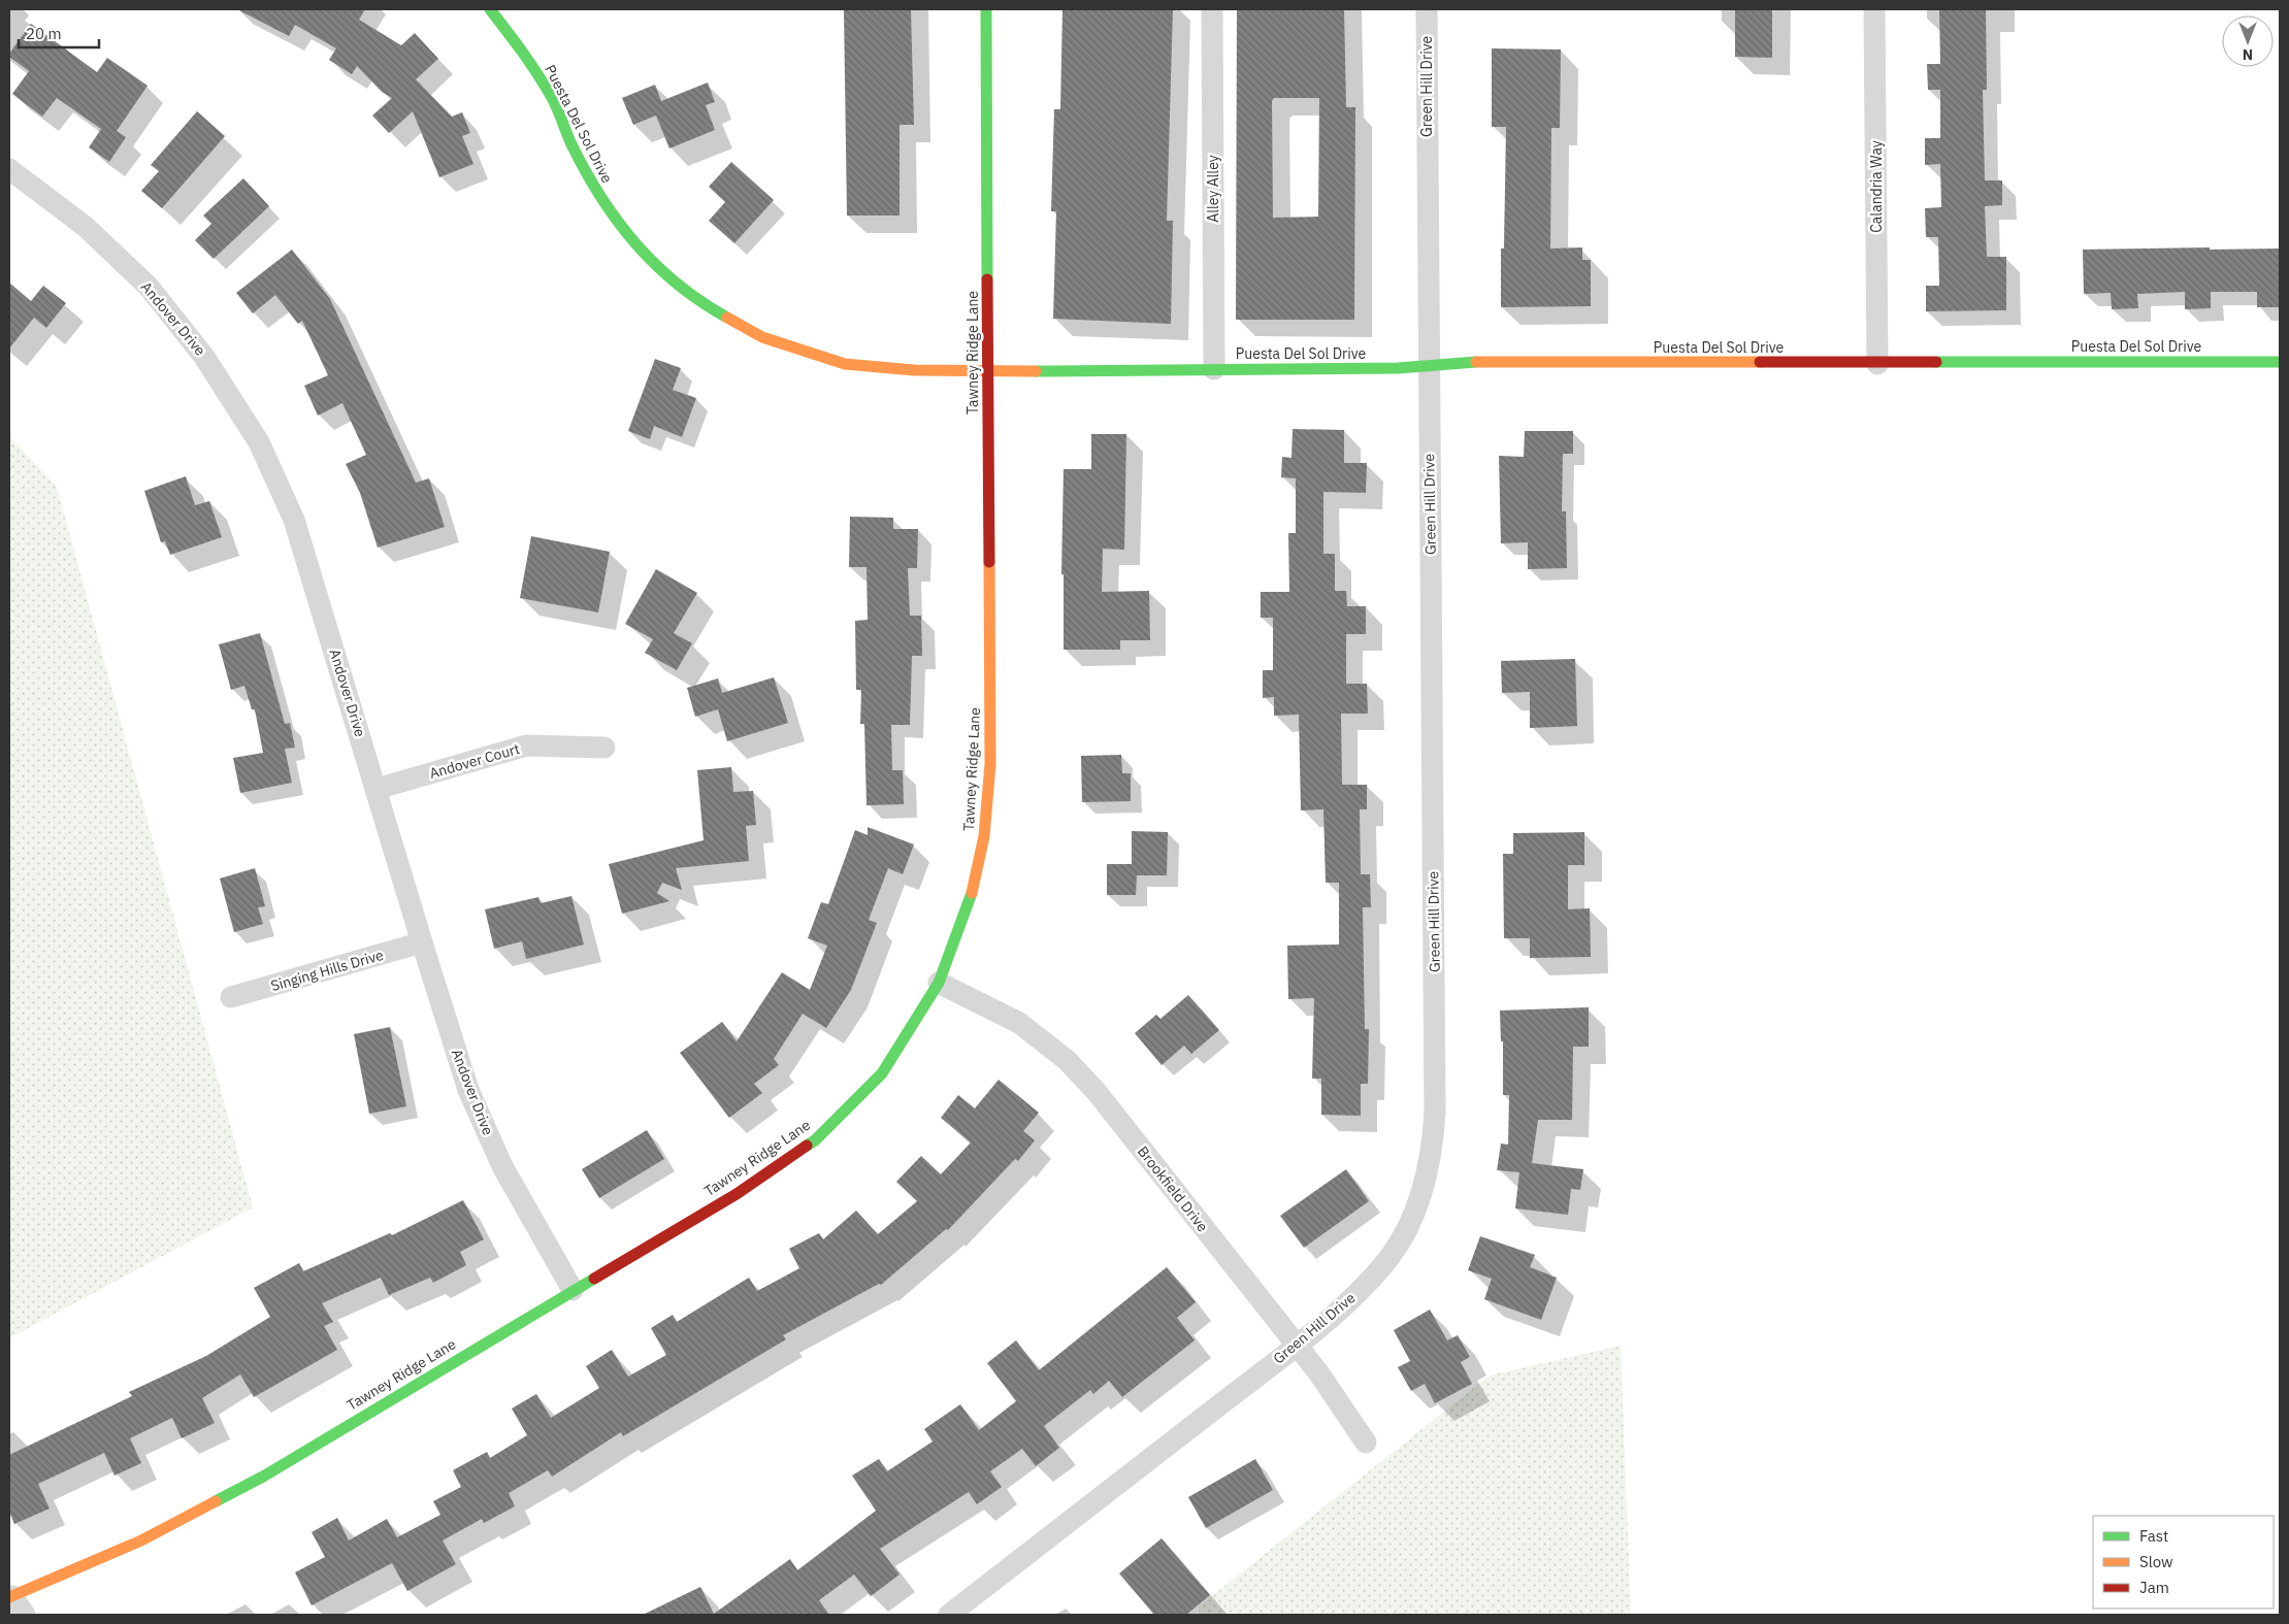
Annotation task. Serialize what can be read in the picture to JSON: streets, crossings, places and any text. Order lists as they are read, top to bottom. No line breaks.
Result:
{"streets":{"street":["Green Hill Drive","Puesta Del Sol Drive","Calandria Way","Alley Alley","Andover Drive","Tawney Ridge Lane","Andover Court","Singing Hills Drive","Brookfield Drive"]},"crossings":[["Green Hill Drive","Puesta Del Sol Drive"],["Green Hill Drive","Brookfield Drive"],["Puesta Del Sol Drive","Calandria Way"],["Puesta Del Sol Drive","Alley Alley"],["Puesta Del Sol Drive","Tawney Ridge Lane"],["Andover Drive","Tawney Ridge Lane"],["Andover Drive","Andover Court"],["Andover Drive","Singing Hills Drive"],["Tawney Ridge Lane","Brookfield Drive"]],"legend":["Fast","Slow","Jam"],"scale_bar":"20 m","north":"bottom"}
